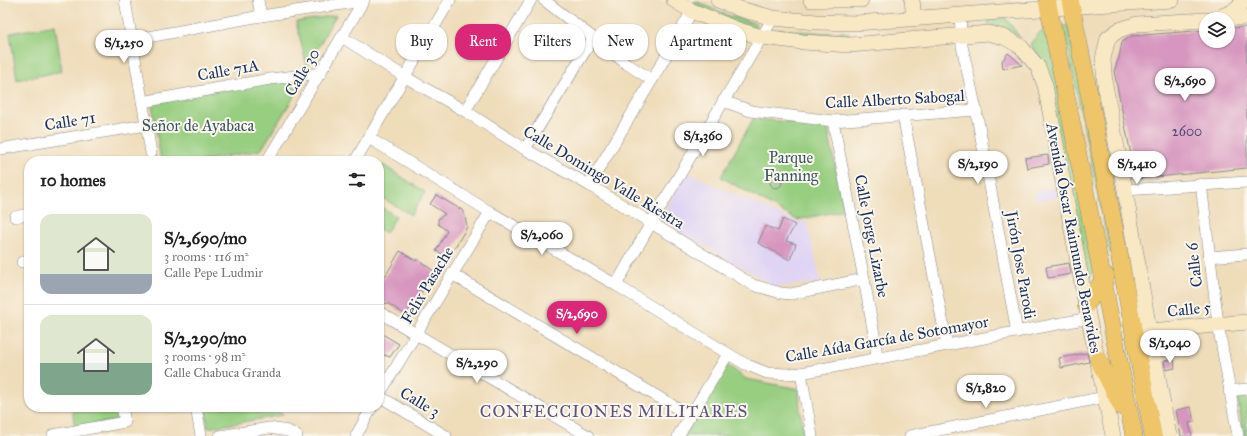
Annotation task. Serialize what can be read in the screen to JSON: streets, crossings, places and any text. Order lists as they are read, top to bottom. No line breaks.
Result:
{"streets":{"main road":["Avenida Óscar Raimundo Benavides"],"street":["Calle 71A","Calle 30","Calle Alberto Sabogal","Calle 71","Calle Domingo Valle Riestra","Calle Jorge Lizarbe","Jirón Jose Parodi","Calle 6","Felix Pasache","Calle 5","Calle Aída García de Sotomayor","Calle 3"]},"crossings":[["Calle 71A","Calle 30"],["Calle 30","Calle Domingo Valle Riestra"],["Calle Alberto Sabogal","Calle Jorge Lizarbe"],["Calle Alberto Sabogal","Jirón Jose Parodi"],["Calle Domingo Valle Riestra","Calle Jorge Lizarbe"],["Calle Jorge Lizarbe","Calle Aída García de Sotomayor"],["Avenida Óscar Raimundo Benavides","Jirón Jose Parodi"],["Avenida Óscar Raimundo Benavides","Calle Aída García de Sotomayor"],["Jirón Jose Parodi","Calle Aída García de Sotomayor"],["Calle 6","Calle 5"],["Felix Pasache","Calle Aída García de Sotomayor"]],"districts":["CONFECCIONES MILITARES"],"parks":["Señor de Ayabaca","Parque Fanning"],"house_numbers":["2600"],"page":{"chip":["Buy","Rent","Filters","New","Apartment"],"price":["S/1,250","S/2,690","S/1,360","S/2,190","S/1,410","S/2,060","S/2,690","S/1,040","S/2,290","S/1,820"],"heading":"10 homes","list":[{"name":"S/2,690/mo","note":"3 rooms · 116 m² · Calle Pepe Ludmir"},{"name":"S/2,290/mo","note":"3 rooms · 98 m² · Calle Chabuca Granda"}]}}
